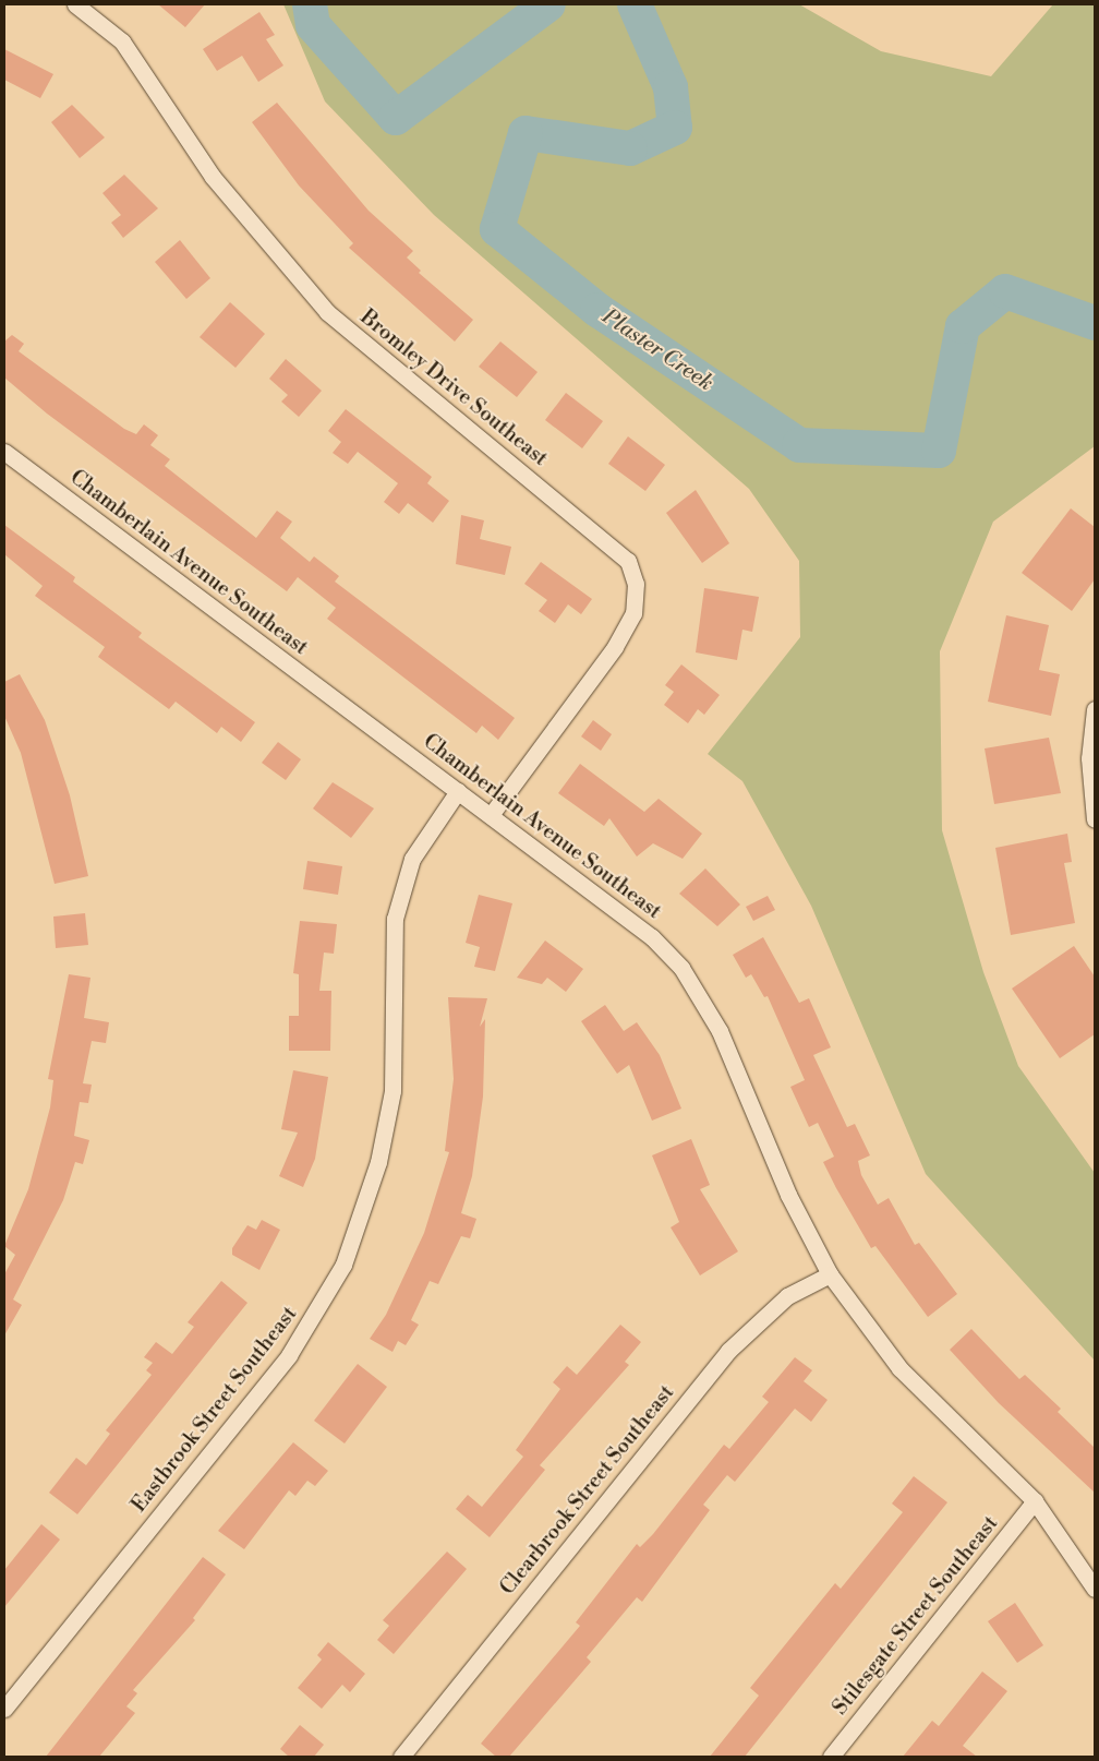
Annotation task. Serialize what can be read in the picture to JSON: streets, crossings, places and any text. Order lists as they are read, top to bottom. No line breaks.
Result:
{"streets":{"street":["Bromley Drive Southeast","Chamberlain Avenue Southeast","Eastbrook Street Southeast","Clearbrook Street Southeast","Stilesgate Street Southeast"]},"crossings":[["Bromley Drive Southeast","Chamberlain Avenue Southeast"],["Chamberlain Avenue Southeast","Eastbrook Street Southeast"],["Chamberlain Avenue Southeast","Clearbrook Street Southeast"],["Chamberlain Avenue Southeast","Stilesgate Street Southeast"]],"water":["Plaster Creek"]}
